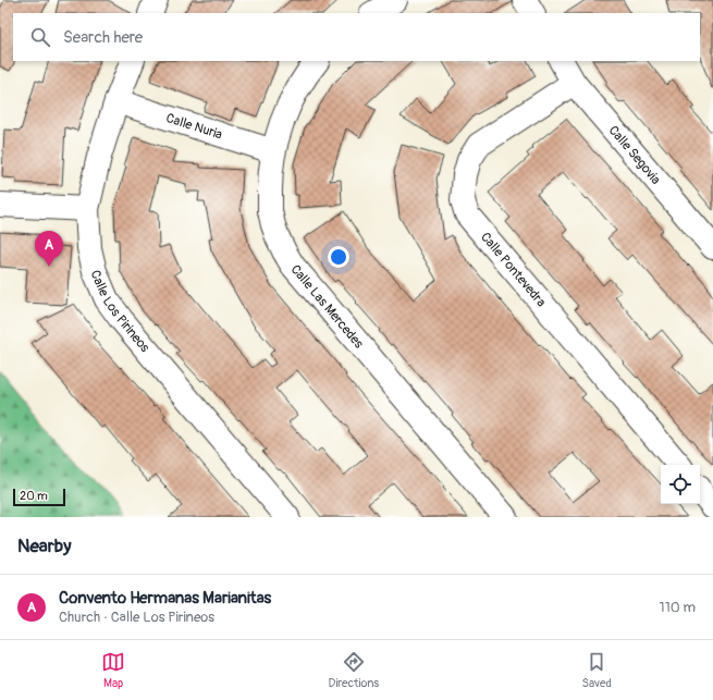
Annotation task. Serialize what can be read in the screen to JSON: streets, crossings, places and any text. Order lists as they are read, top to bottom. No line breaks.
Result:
{"streets":{"street":["Calle Nuria","Calle Segovia","Calle Pontevedra","Calle Las Mercedes","Calle Los Pirineos"]},"crossings":[["Calle Nuria","Calle Las Mercedes"],["Calle Nuria","Calle Los Pirineos"],["Calle Segovia","Calle Pontevedra"]],"scale_bar":"20 m","page":{"search":"Search here","pins":"A","scale":"20 m","heading":"Nearby","list":[{"mark":"A","name":"Convento Hermanas Marianitas","note":"Church · Calle Los Pirineos","value":"110 m"}],"nav":["Map","Directions","Saved"]}}
